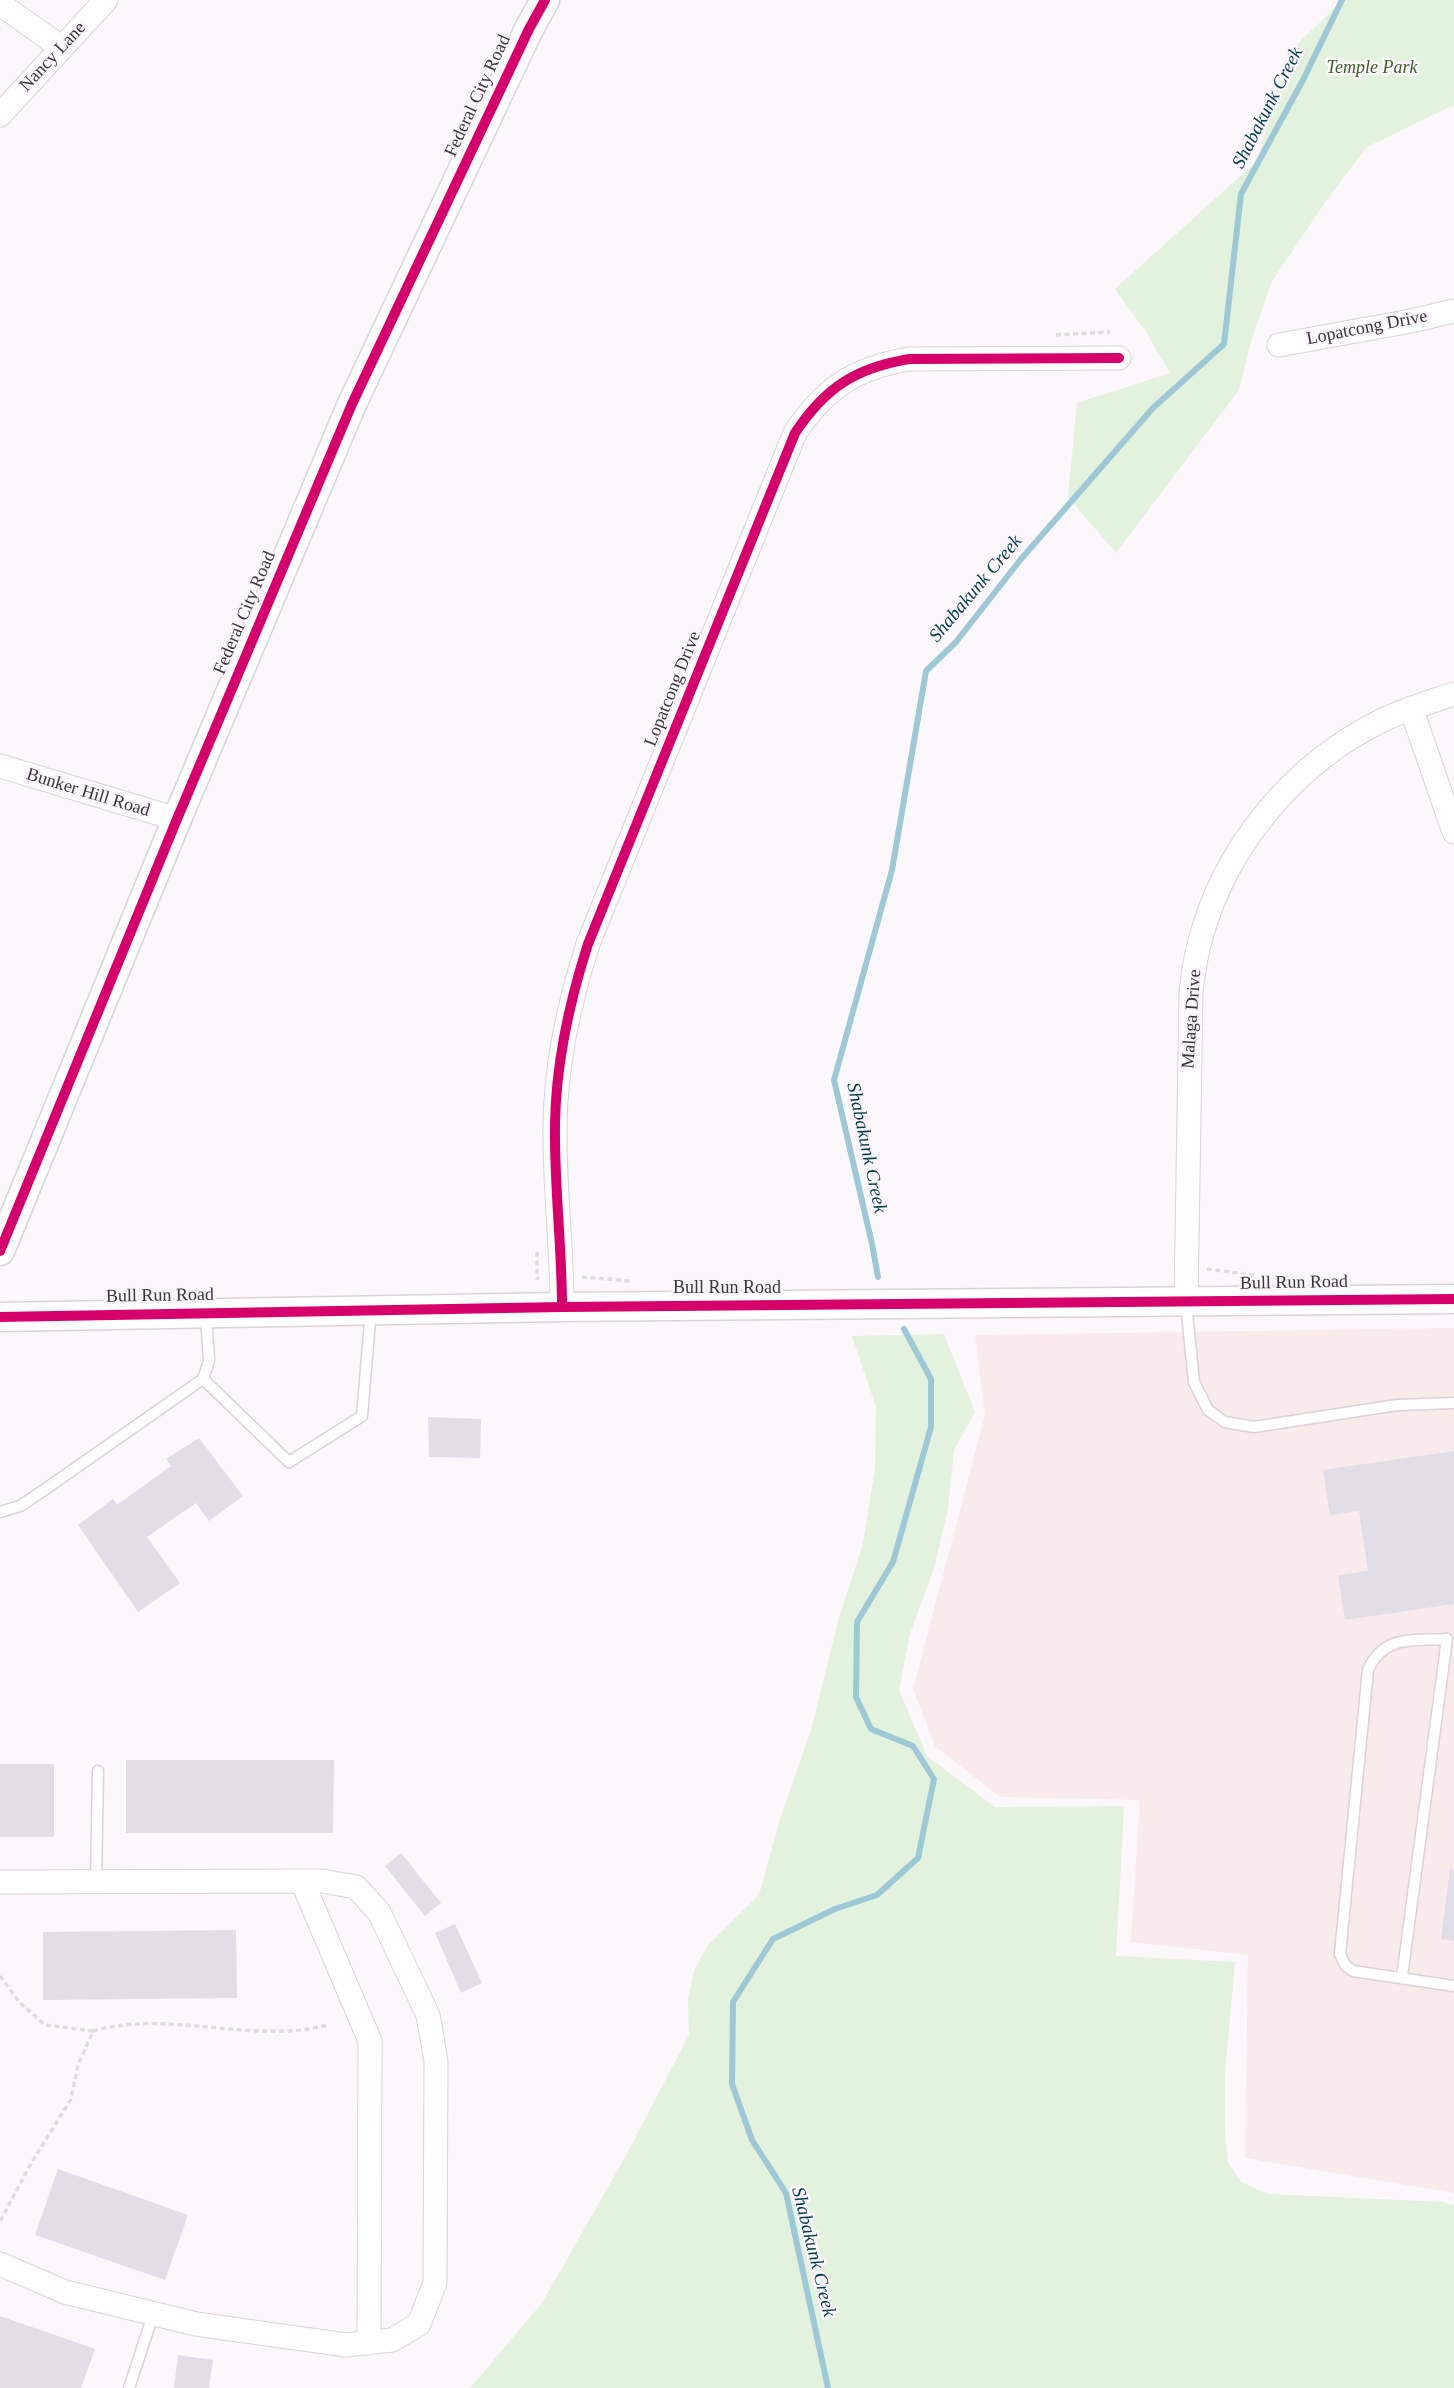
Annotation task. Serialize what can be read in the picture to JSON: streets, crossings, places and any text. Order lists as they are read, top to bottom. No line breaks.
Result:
{"streets":{"street":["Nancy Lane","Federal City Road","Lopatcong Drive","Bunker Hill Road","Malaga Drive","Bull Run Road"]},"crossings":[["Federal City Road","Bunker Hill Road"],["Lopatcong Drive","Bull Run Road"],["Malaga Drive","Bull Run Road"]],"water":["Shabakunk Creek"],"parks":["Temple Park"]}
